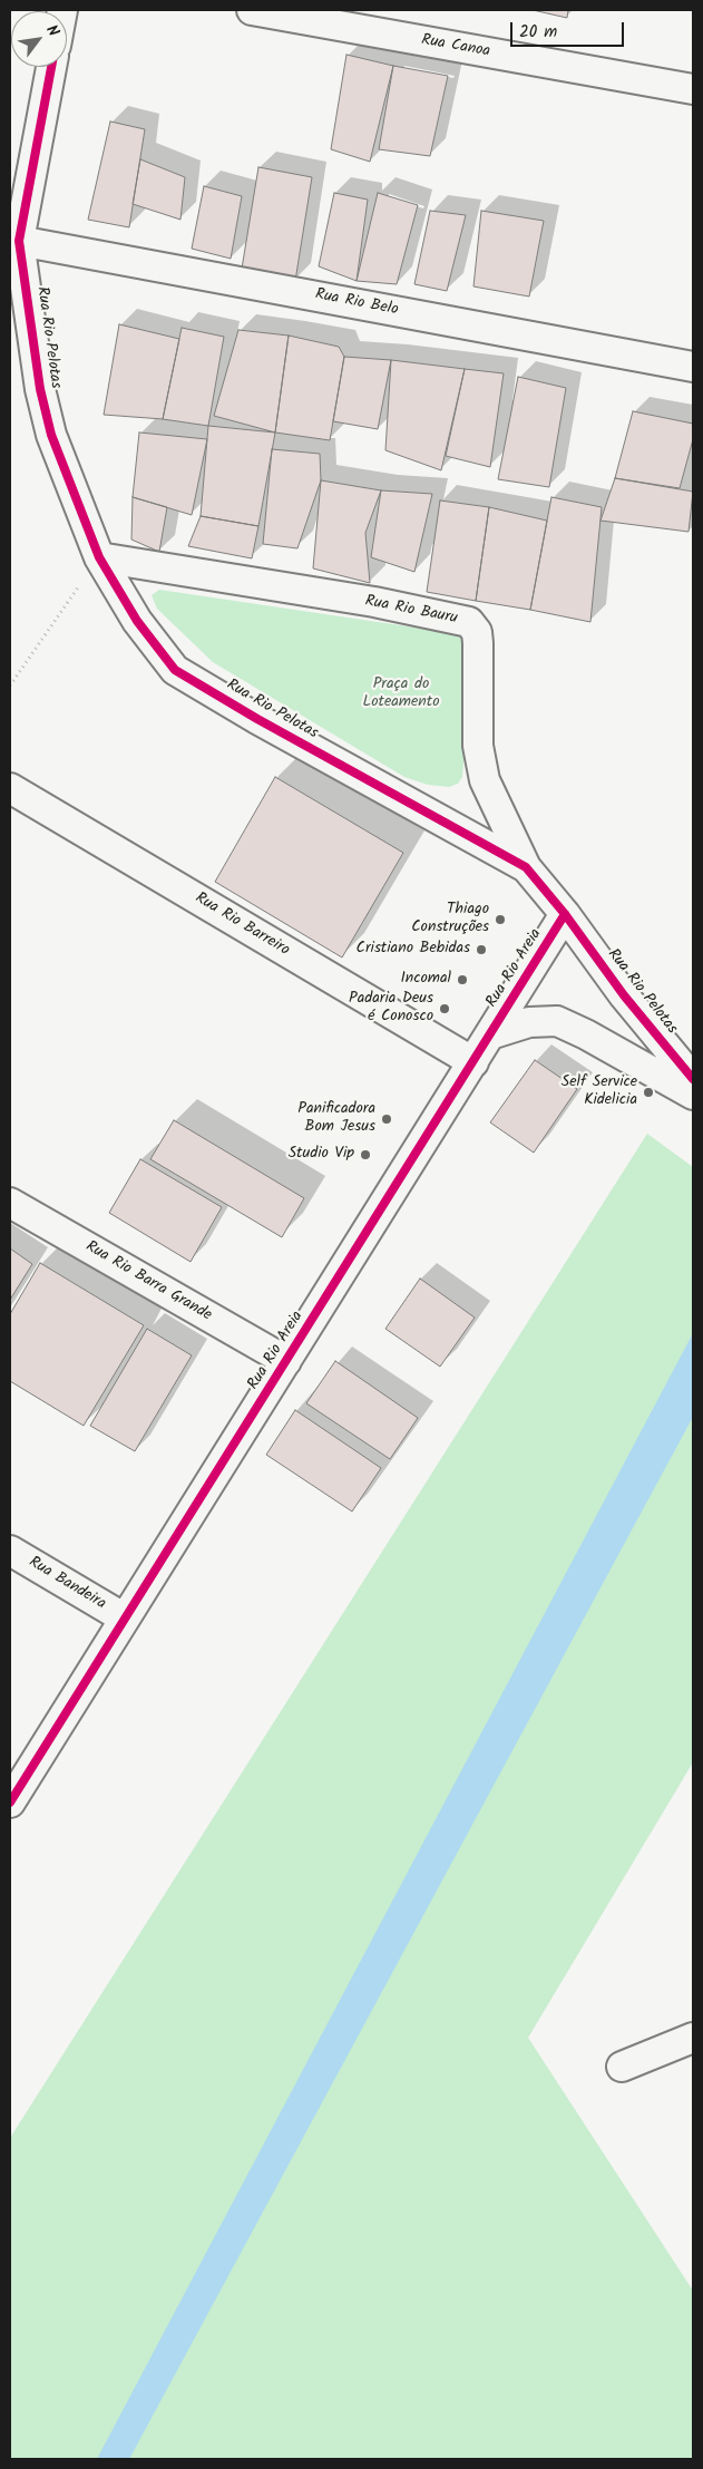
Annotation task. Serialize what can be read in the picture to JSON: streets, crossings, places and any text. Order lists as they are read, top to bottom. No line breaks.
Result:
{"streets":{"street":["Rua Canoa","Rua Rio Belo","Rua Rio Pelotas","Rua Rio Bauru","Rua Rio Barreiro","Rua Rio Areia","Rua Rio Barra Grande","Rua Bandeira"]},"crossings":[["Rua Rio Belo","Rua Rio Pelotas"],["Rua Rio Pelotas","Rua Rio Bauru"],["Rua Rio Pelotas","Rua Rio Areia"],["Rua Rio Barreiro","Rua Rio Areia"],["Rua Rio Areia","Rua Rio Barra Grande"],["Rua Rio Areia","Rua Bandeira"]],"parks":["Praça do Loteamento"],"places":["Thiago Construções","Cristiano Bebidas","Incomal","Padaria Deus é Conosco","Self Service Kidelicia","Panificadora Bom Jesus","Studio Vip"],"scale_bar":"20 m","north":"top right"}
